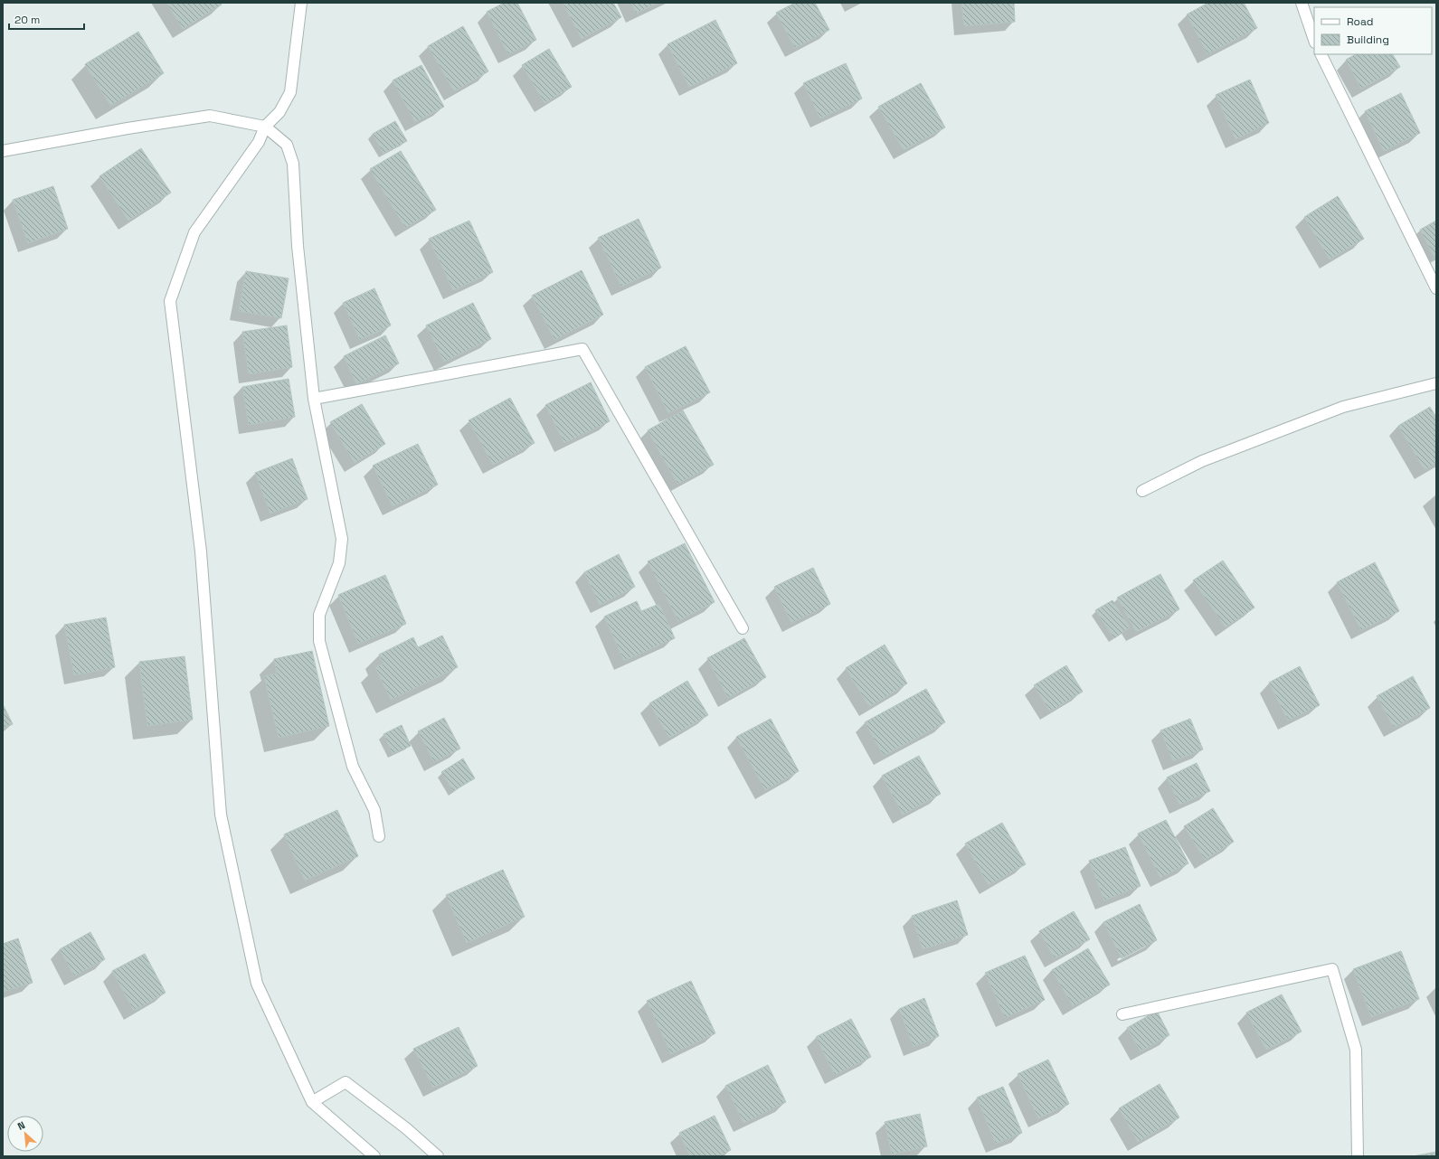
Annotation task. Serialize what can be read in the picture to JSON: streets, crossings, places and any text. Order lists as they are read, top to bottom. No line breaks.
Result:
{"legend":["Road","Building"],"scale_bar":"20 m","north":"top left"}
